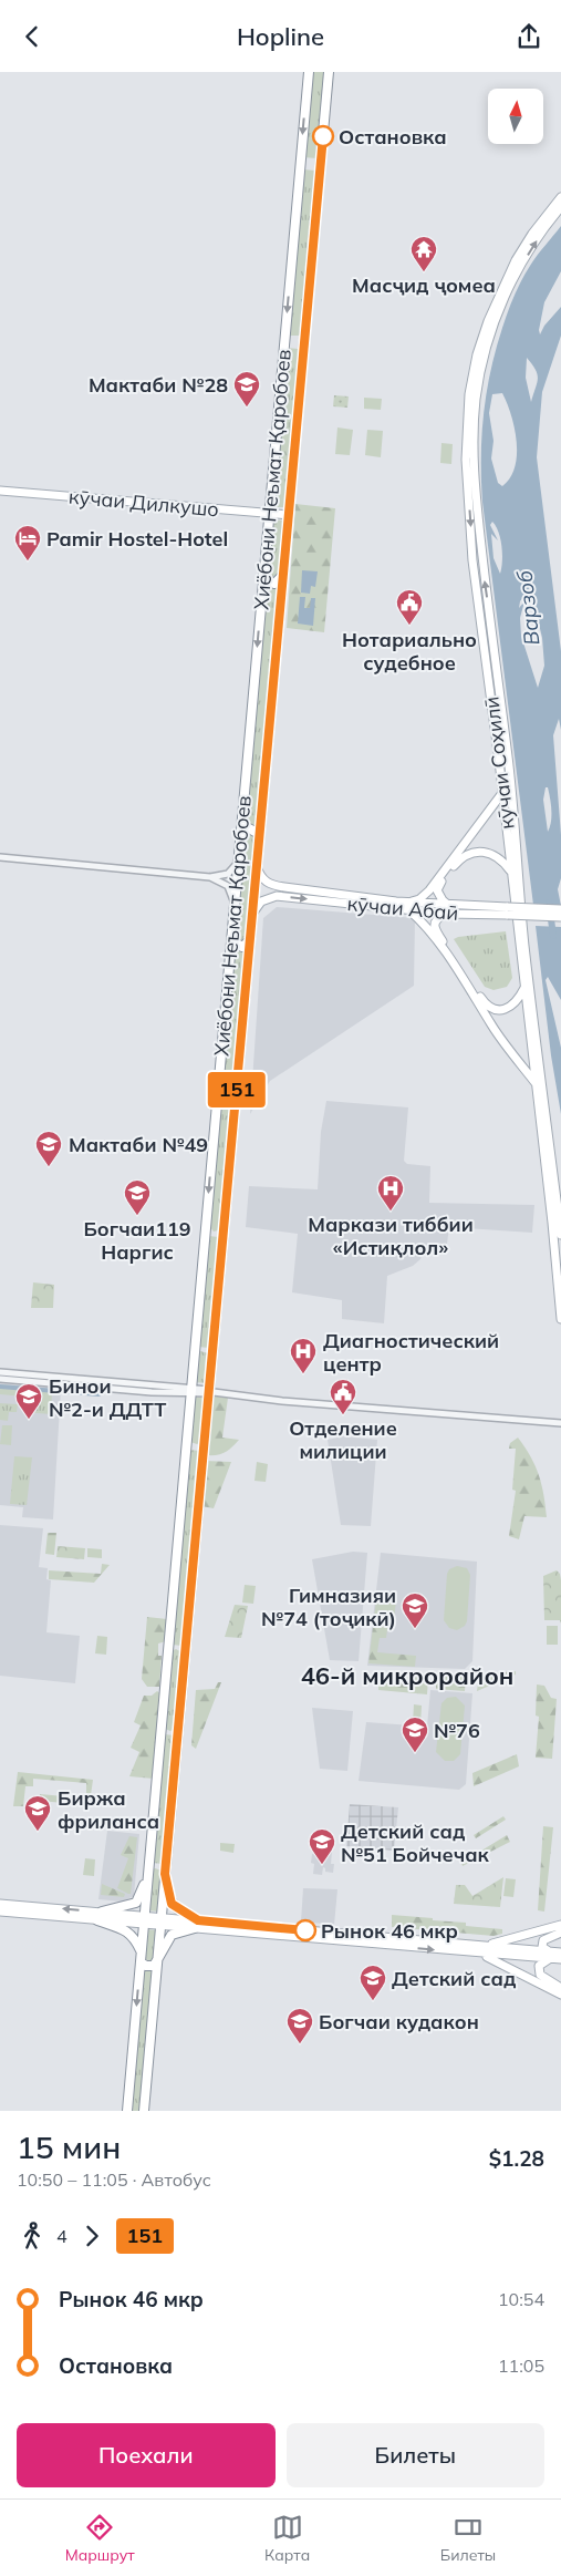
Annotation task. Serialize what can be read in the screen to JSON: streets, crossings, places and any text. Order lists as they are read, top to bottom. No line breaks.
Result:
{"streets":{"highway":["Хиёбони Неъмат Қаробоев"],"main road":["кӯчаи Дилкушо","кӯчаи Соҳилӣ","кӯчаи Абаӣ"]},"crossings":[["Хиёбони Неъмат Қаробоев","кӯчаи Дилкушо"],["Хиёбони Неъмат Қаробоев","кӯчаи Абаӣ"]],"districts":["46-й микрорайон"],"water":["Варзоб"],"places":{"other":["Остановка","Рынок 46 мкр"],"temple":["Масҷид ҷомеа"],"school or university":["Мактаби №28","Мактаби №49","Богчаи119 Наргис","Бинои №2-и ДДТТ","Гимназияи №74 (тоҷикӣ)","№76","Биржа фриланса","Детский сад №51 Бойчечак","Детский сад","Богчаи кудакон"],"hotel":["Pamir Hostel-Hotel"],"public building":["Нотариально судебное","Отделение милиции"],"hospital":["Маркази тиббии «Истиқлол»","Диагностический центр"]},"lines":["bus line 151"],"north":"top","page":{"header":"Hopline","on_map":"151","heading":["15 мин","10:50 – 11:05 · Автобус","$1.28"],"legs":["4","151"],"list":[{"name":"Рынок 46 мкр","value":"10:54"},{"name":"Остановка","value":"11:05"}],"buttons":["Поехали","Билеты"],"tabs":["Маршрут","Карта","Билеты"]}}
